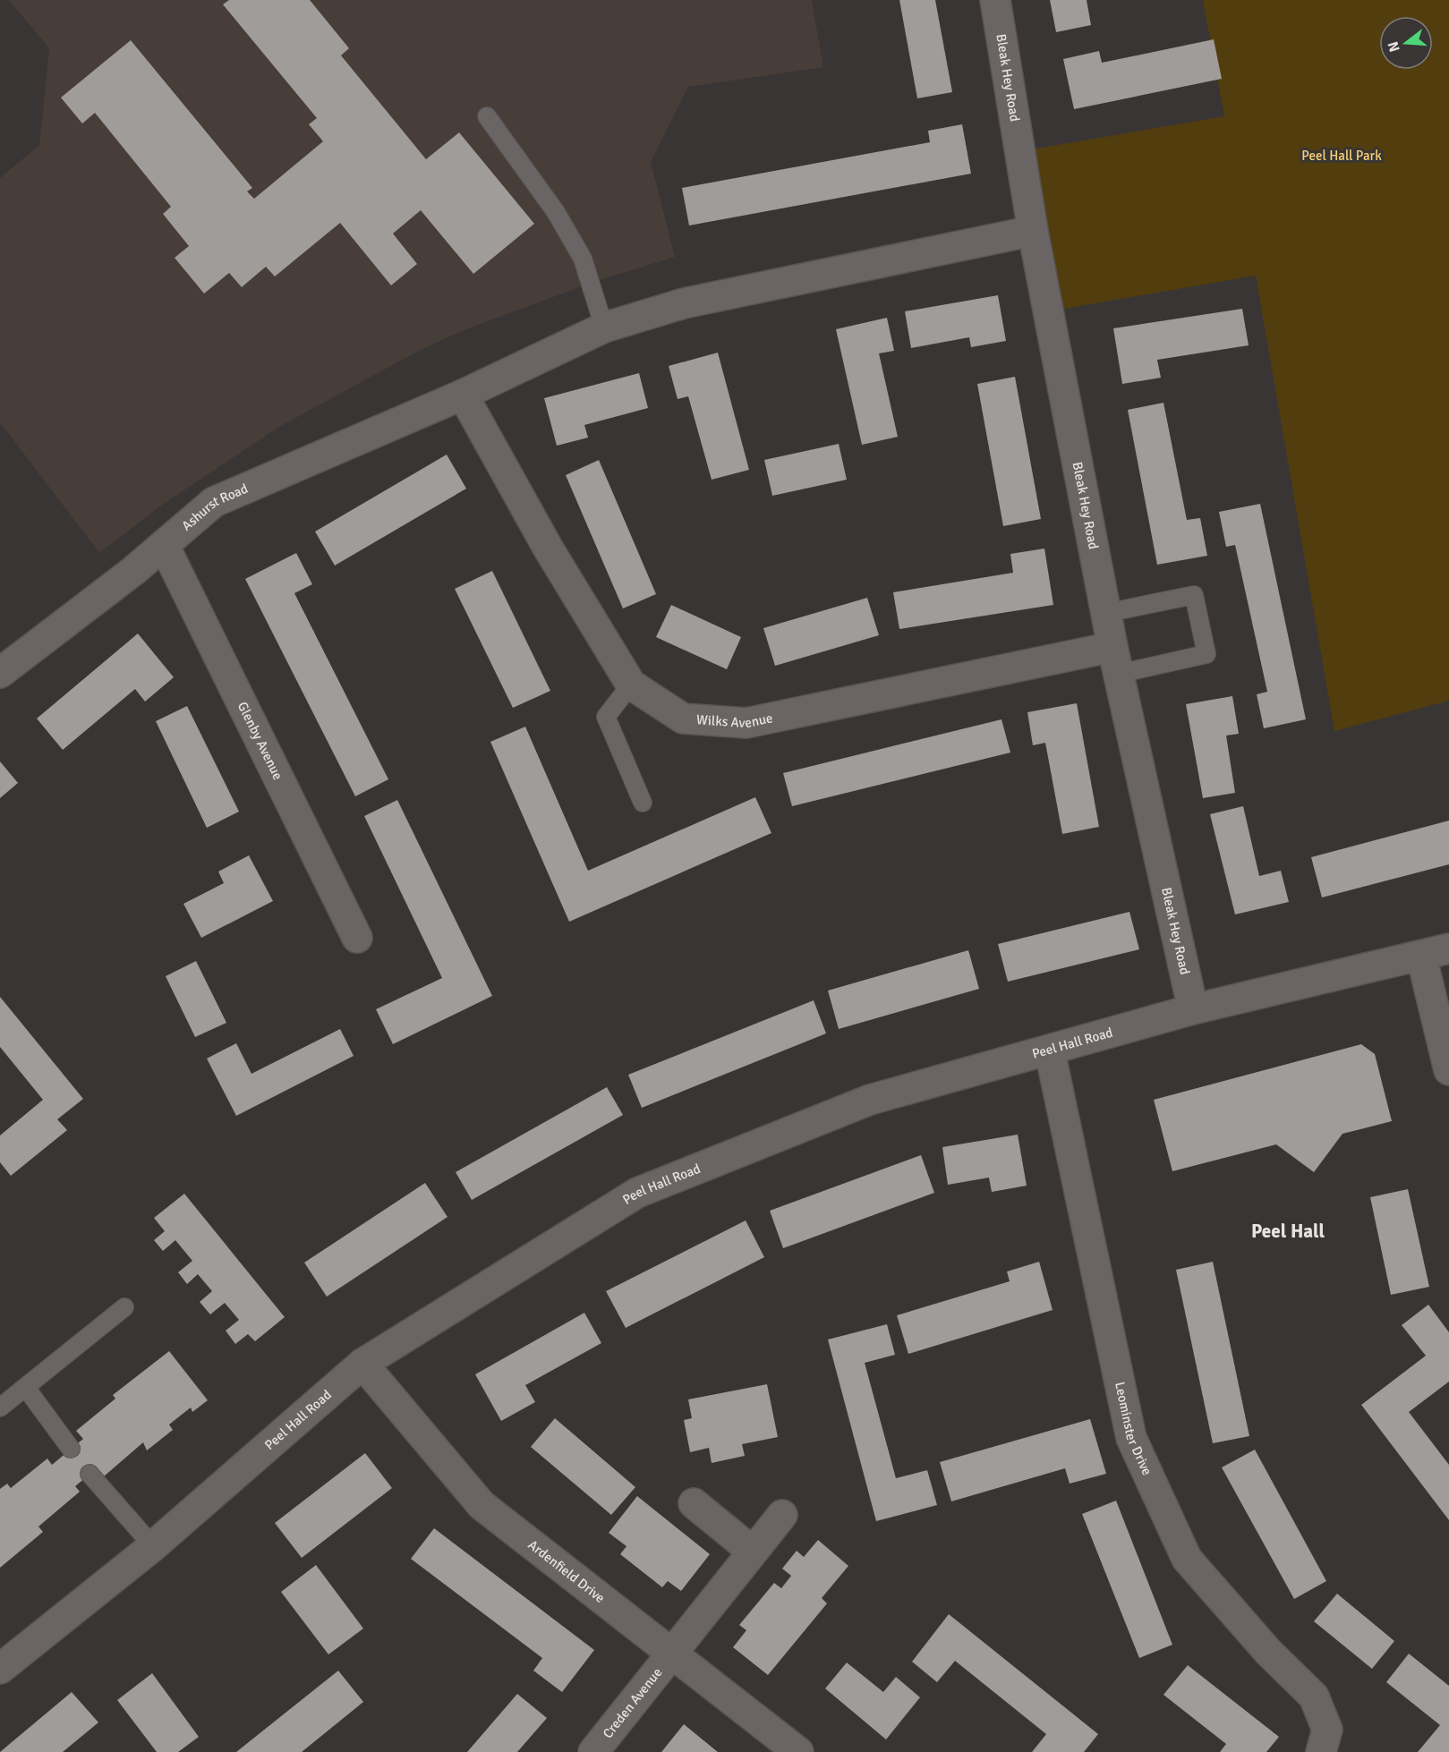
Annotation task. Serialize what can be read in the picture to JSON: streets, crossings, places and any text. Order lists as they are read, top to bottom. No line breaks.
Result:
{"streets":{"street":["Bleak Hey Road","Ashurst Road","Wilks Avenue","Glenby Avenue","Peel Hall Road","Leominster Drive","Ardenfield Drive","Creden Avenue"]},"crossings":[["Bleak Hey Road","Ashurst Road"],["Bleak Hey Road","Wilks Avenue"],["Bleak Hey Road","Peel Hall Road"],["Ashurst Road","Wilks Avenue"],["Ashurst Road","Glenby Avenue"],["Peel Hall Road","Leominster Drive"],["Peel Hall Road","Ardenfield Drive"],["Ardenfield Drive","Creden Avenue"]],"districts":["Peel Hall"],"parks":["Peel Hall Park"],"north":"left"}
